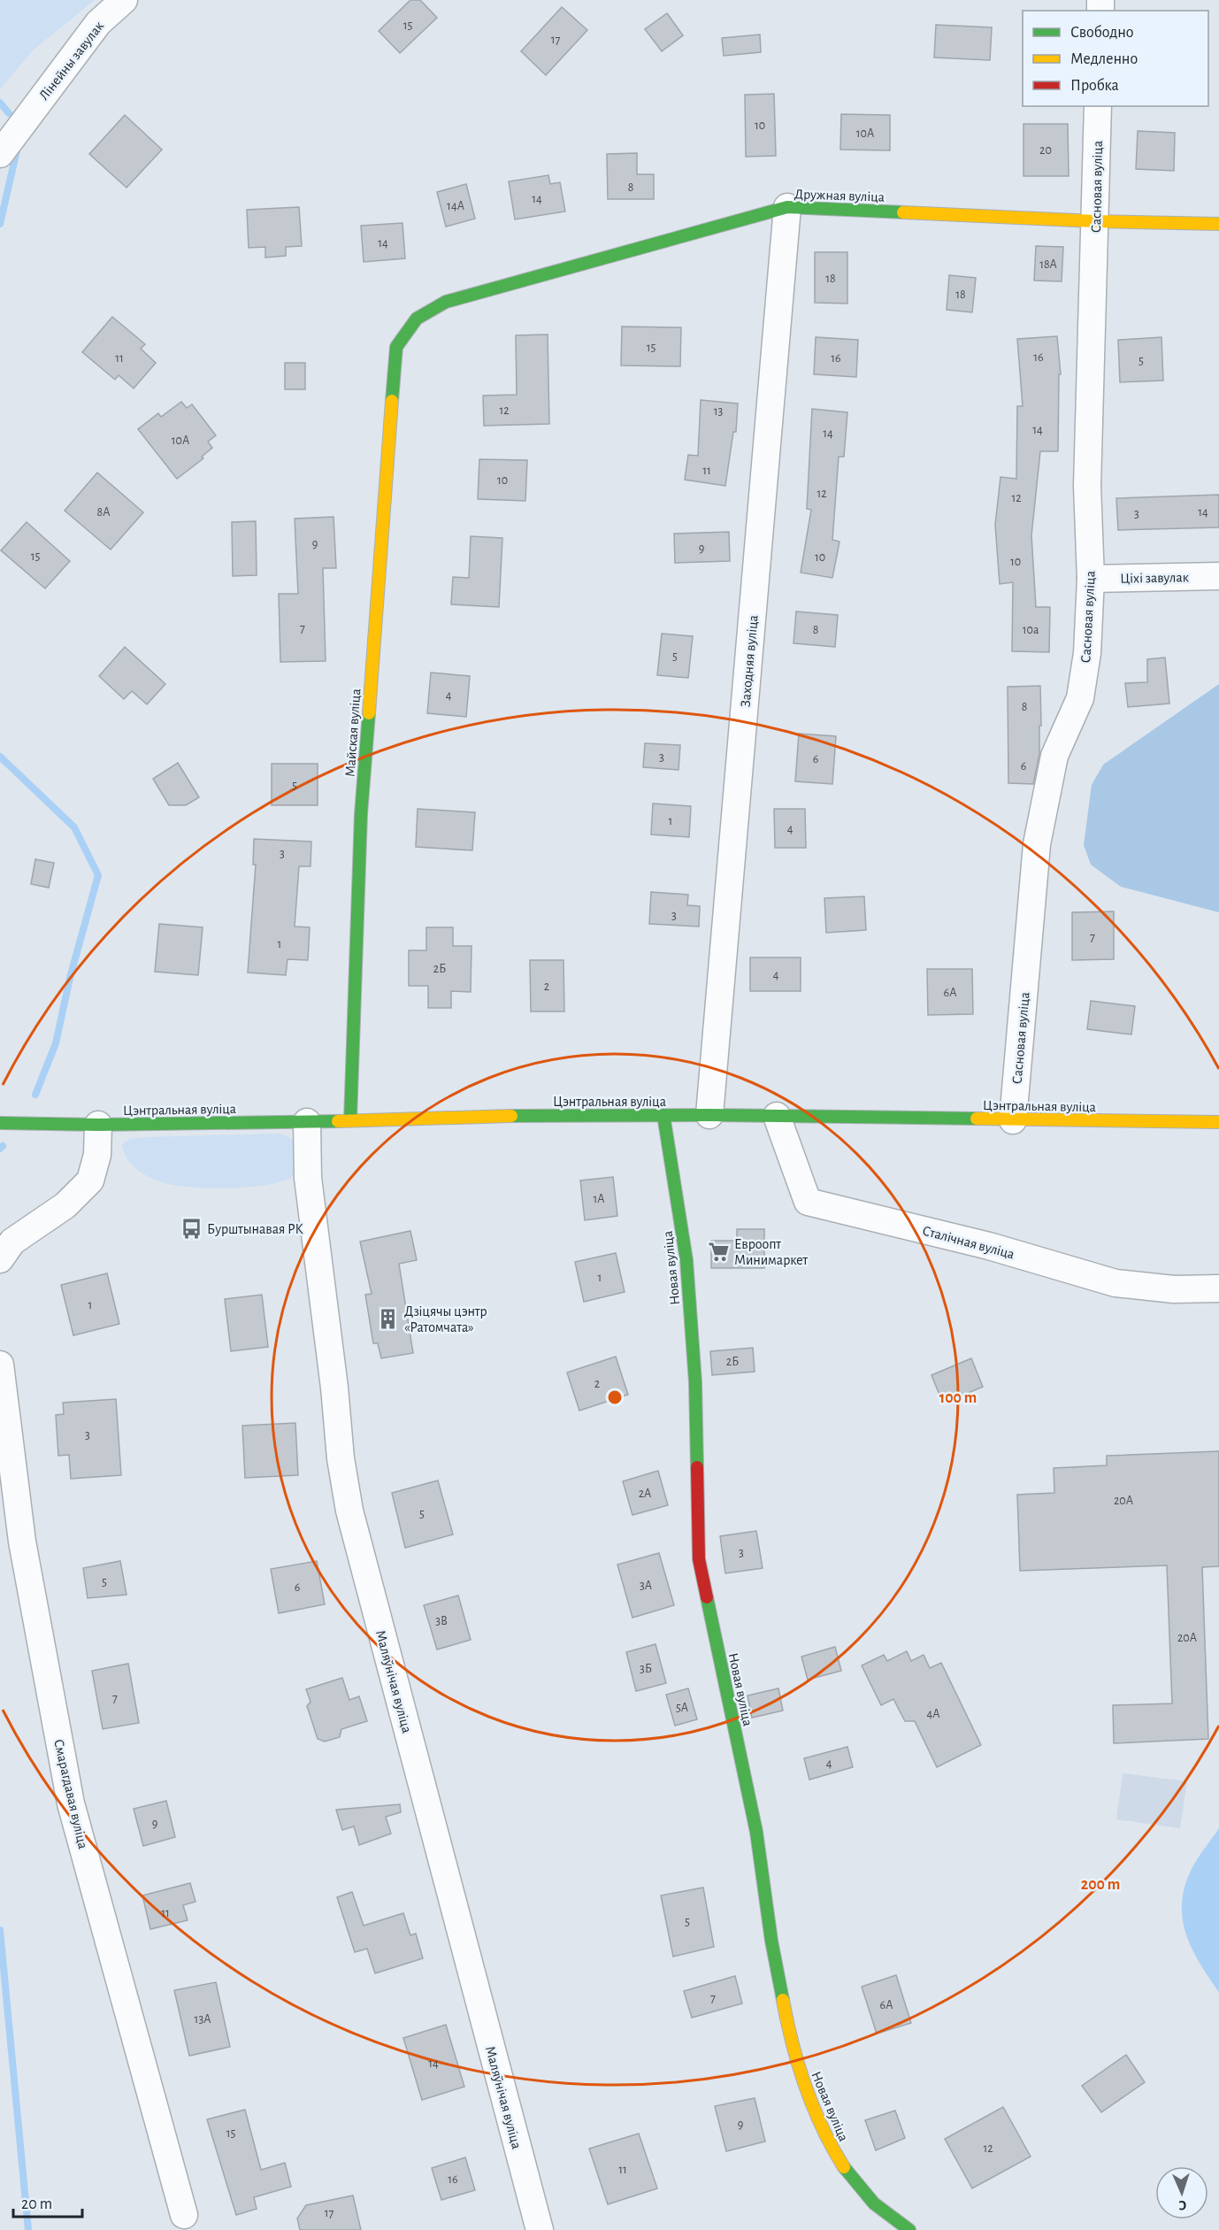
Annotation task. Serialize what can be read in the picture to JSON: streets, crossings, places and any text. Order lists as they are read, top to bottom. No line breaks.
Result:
{"streets":{"street":["Лінейны завулак","Сасновая вуліца","Дружная вуліца","Ціхі завулак","Заходняя вуліца","Майская вуліца","Цэнтральная вуліца","Сталічная вуліца","Новая вуліца","Маляўнічая вуліца","Смарагдавая вуліца"]},"crossings":[["Сасновая вуліца","Дружная вуліца"],["Сасновая вуліца","Ціхі завулак"],["Сасновая вуліца","Цэнтральная вуліца"],["Дружная вуліца","Заходняя вуліца"],["Дружная вуліца","Майская вуліца"],["Заходняя вуліца","Цэнтральная вуліца"],["Майская вуліца","Цэнтральная вуліца"],["Цэнтральная вуліца","Сталічная вуліца"],["Цэнтральная вуліца","Новая вуліца"],["Цэнтральная вуліца","Маляўнічая вуліца"]],"places":{"bus stop":["Бурштынавая РК"],"supermarket":["Евроопт Минимаркет"],"building":["Дзіцячы цэнтр «Ратомчата»"]},"house_numbers":["15","17","10","10А","20","8","14","14А","14","18А","18","18","15","16","11","16","5","12","13","14","14","10А","11","10","12","12","8А","14","3","9","9","15","10","10","7","8","10а","5","4","8","3","6","6","5","1","4","3","3","7","1","2Б","4","2","6А","1А","1","1","2Б","2","3","2А","20А","5","3","5","3А","6","3В","20А","3Б","7","5А","4А","4","9","11","5","7","6А","13А","14","9","15","12","11","16","17"],"legend":["Свободно","Медленно","Пробка"],"scale_bar":"20 m","north":"bottom","rings":["100 m","200 m"]}
